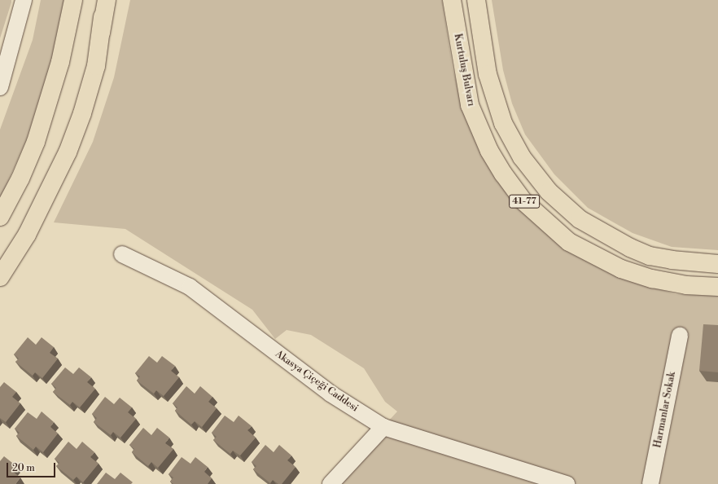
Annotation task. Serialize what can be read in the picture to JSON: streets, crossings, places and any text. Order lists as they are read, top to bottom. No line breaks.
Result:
{"streets":{"main road":["Kurtuluş Bulvarı","41-77"],"street":["Akasya Çiçeği Caddesi","Harmanlar Sokak"]},"scale_bar":"20 m"}
